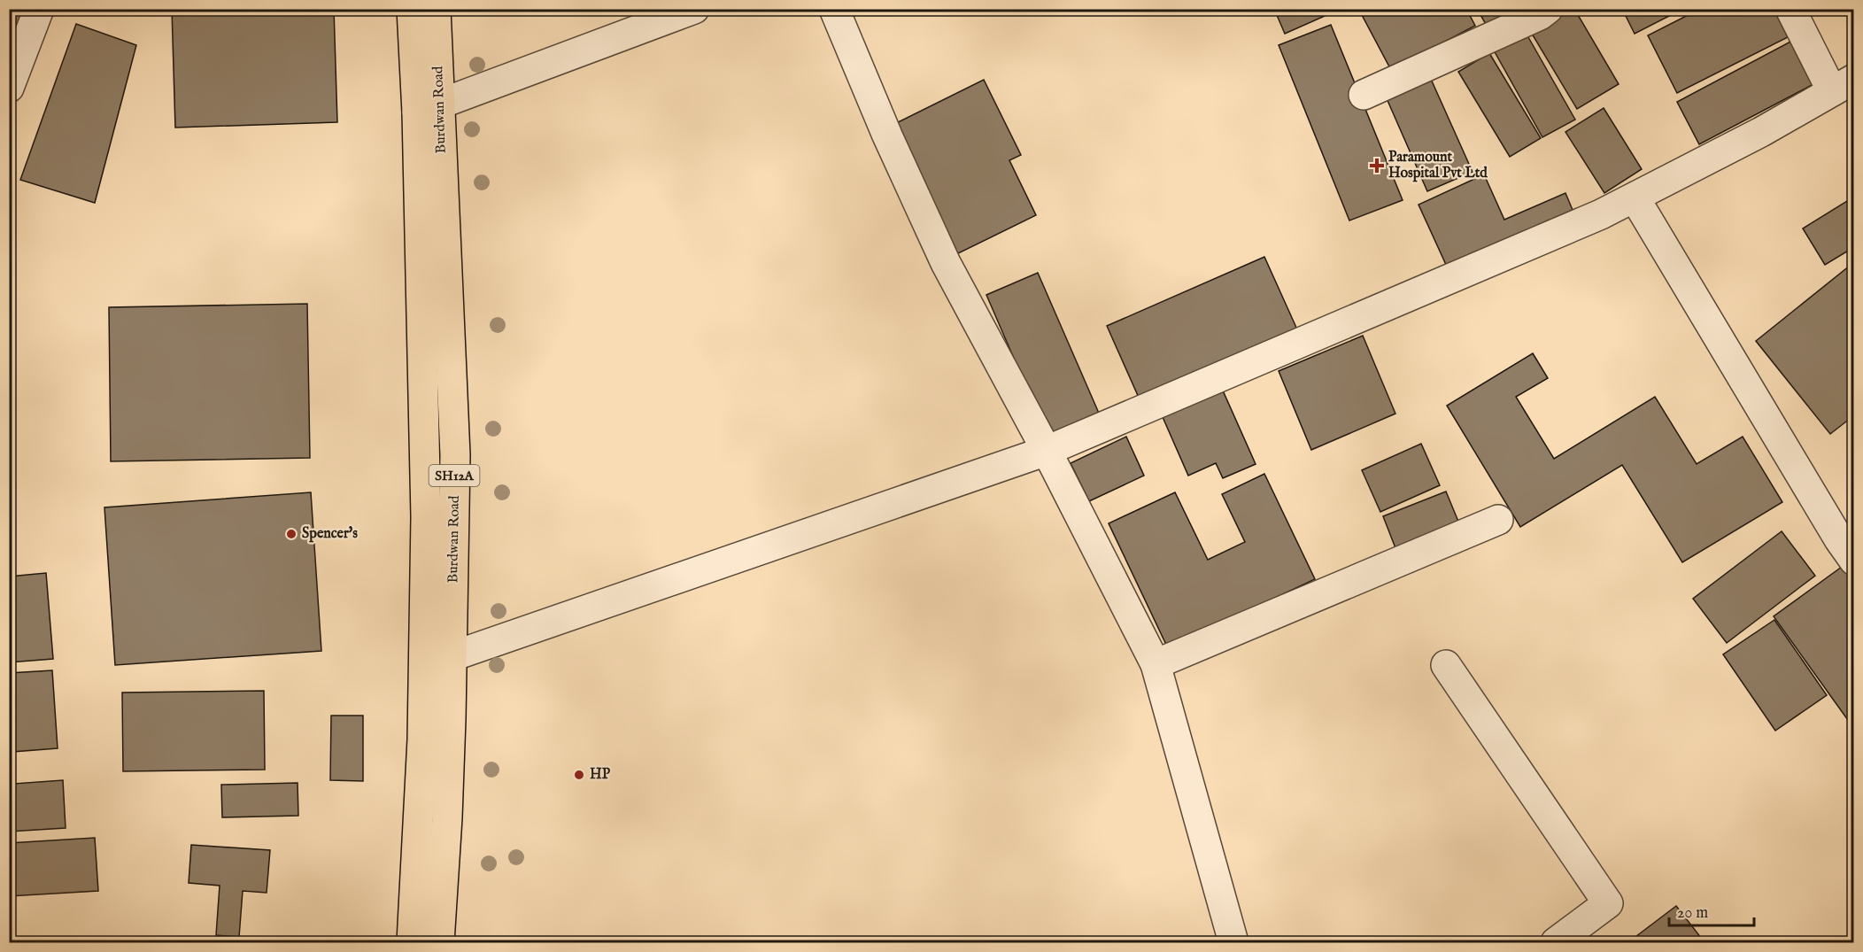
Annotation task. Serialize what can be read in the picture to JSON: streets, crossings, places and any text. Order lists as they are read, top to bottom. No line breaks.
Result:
{"streets":{"main road":["Burdwan Road","SH12A"]},"places":{"health":["Paramount Hospital Pvt Ltd"],"other":["Spencer's","HP"]},"scale_bar":"20 m"}
